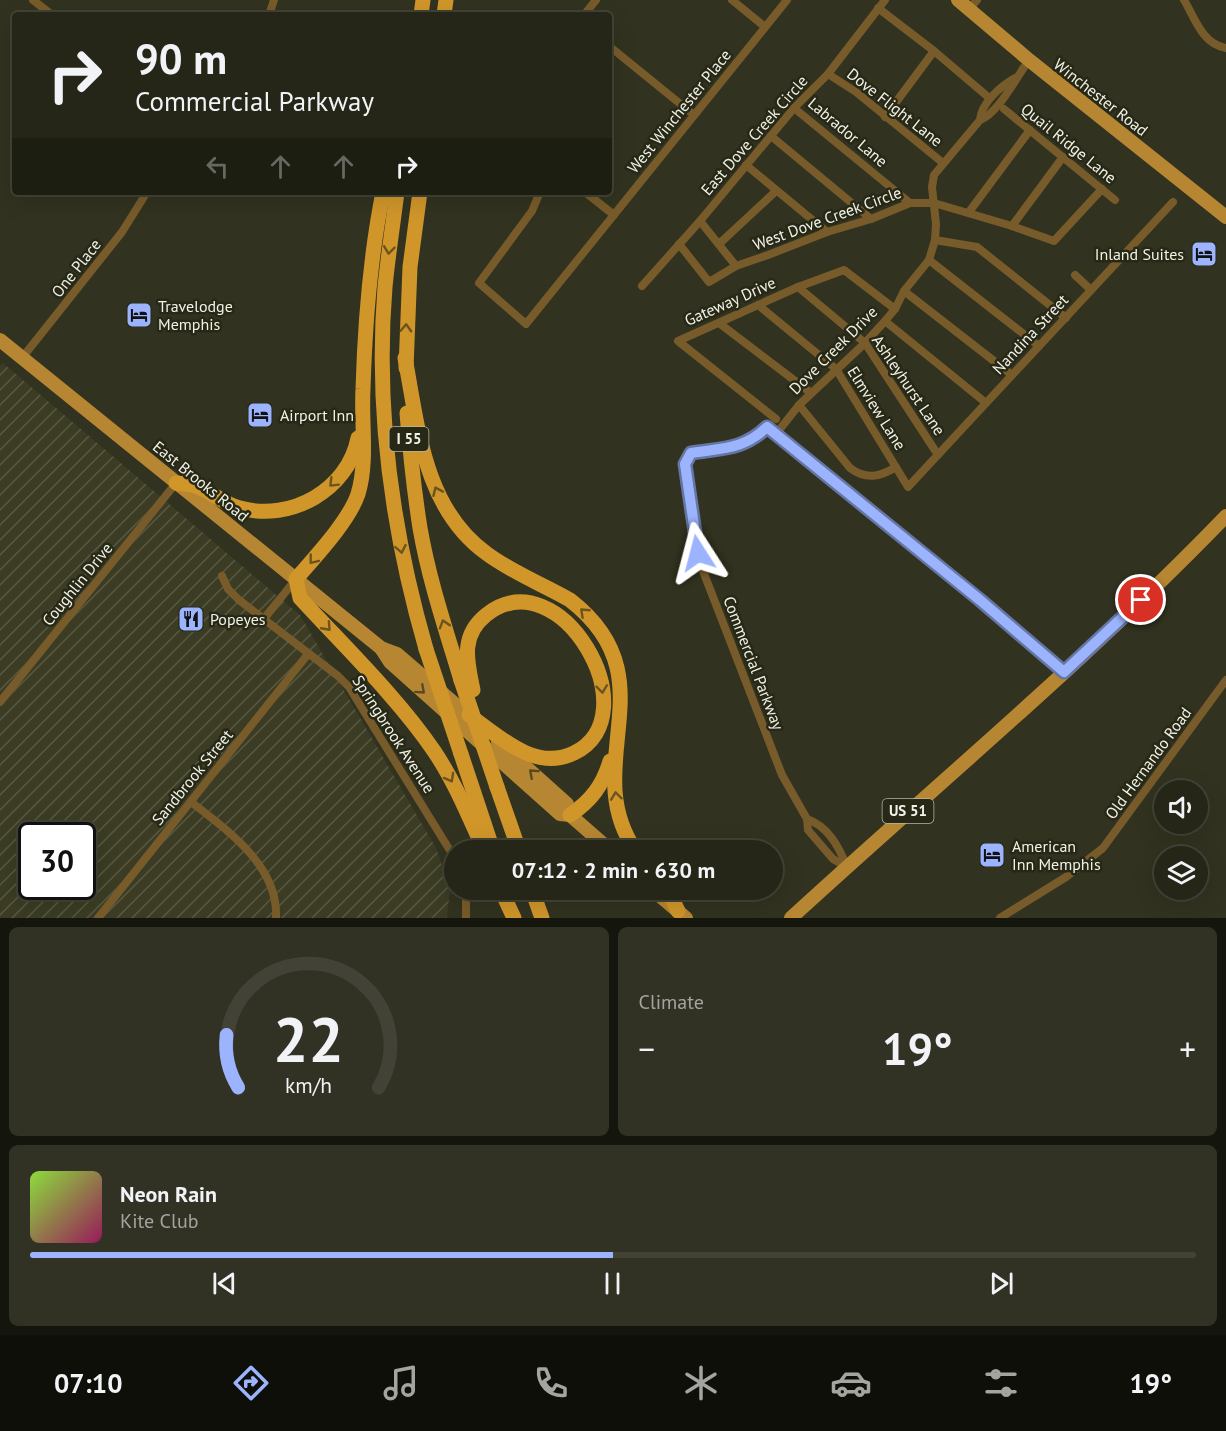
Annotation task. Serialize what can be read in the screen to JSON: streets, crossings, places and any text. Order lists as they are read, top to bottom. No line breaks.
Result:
{"streets":{"highway":["I 55"],"main road":["Winchester Road","East Brooks Road","US 51"],"street":["Dove Flight Lane","West Winchester Place","Labrador Lane","East Dove Creek Circle","Quail Ridge Lane","West Dove Creek Circle","One Place","Gateway Drive","Nandina Street","Dove Creek Drive","Ashleyhurst Lane","Elmview Lane","Coughlin Drive","Commercial Parkway","Springbrook Avenue","Old Hernando Road","Sandbrook Street"]},"crossings":[["Dove Flight Lane","East Dove Creek Circle"],["Labrador Lane","East Dove Creek Circle"],["Labrador Lane","West Dove Creek Circle"],["East Dove Creek Circle","Quail Ridge Lane"],["East Dove Creek Circle","West Dove Creek Circle"],["West Dove Creek Circle","Dove Creek Drive"],["One Place","East Brooks Road"],["Gateway Drive","Dove Creek Drive"],["Gateway Drive","Ashleyhurst Lane"],["Gateway Drive","Elmview Lane"],["Nandina Street","Ashleyhurst Lane"],["Nandina Street","Elmview Lane"],["Dove Creek Drive","Ashleyhurst Lane"],["Dove Creek Drive","Elmview Lane"],["Dove Creek Drive","Commercial Parkway"],["East Brooks Road","Coughlin Drive"],["Commercial Parkway","US 51"],["Springbrook Avenue","Sandbrook Street"]],"places":{"hotel":["Inland Suites","Travelodge Memphis","Airport Inn","American Inn Memphis"],"restaurant":["Popeyes"]},"page":{"turn":["90 m","Commercial Parkway"],"limit":"30","trip":"07:12 · 2 min · 630 m","tile":"Climate","heat":["−","19°","+"],"song":["Neon Rain","Kite Club"],"tabs":["07:10","19°"],"gauge":["22","km/h"]}}
